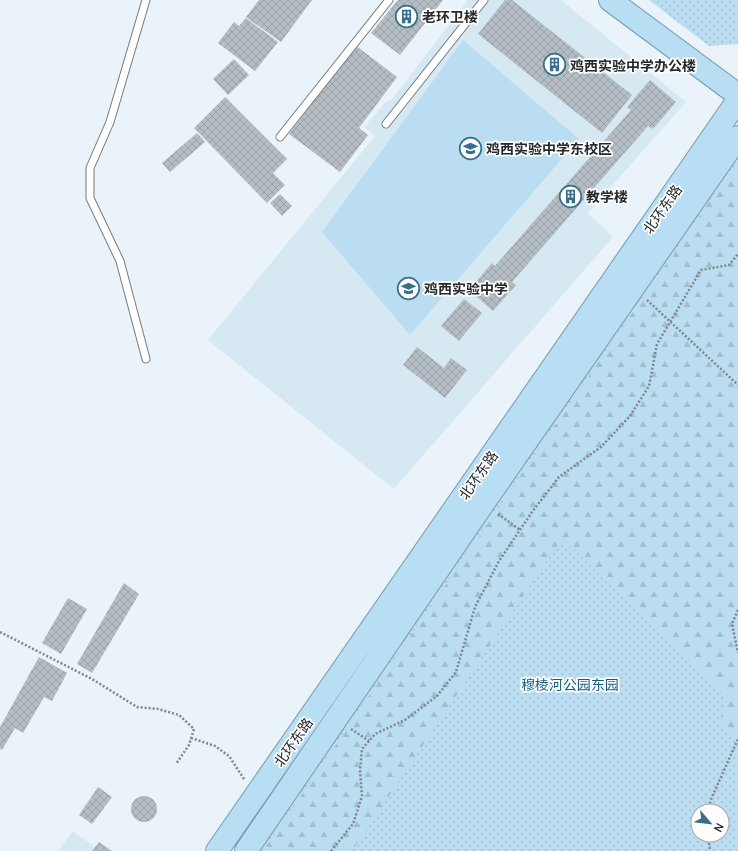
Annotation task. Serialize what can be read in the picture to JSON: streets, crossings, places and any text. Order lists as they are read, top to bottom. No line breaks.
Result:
{"streets":{"highway":["北环东路"]},"parks":["穆棱河公园东园"],"places":{"building":["老环卫楼","鸡西实验中学办公楼","教学楼"],"school or university":["鸡西实验中学东校区","鸡西实验中学"]},"north":"bottom right"}
